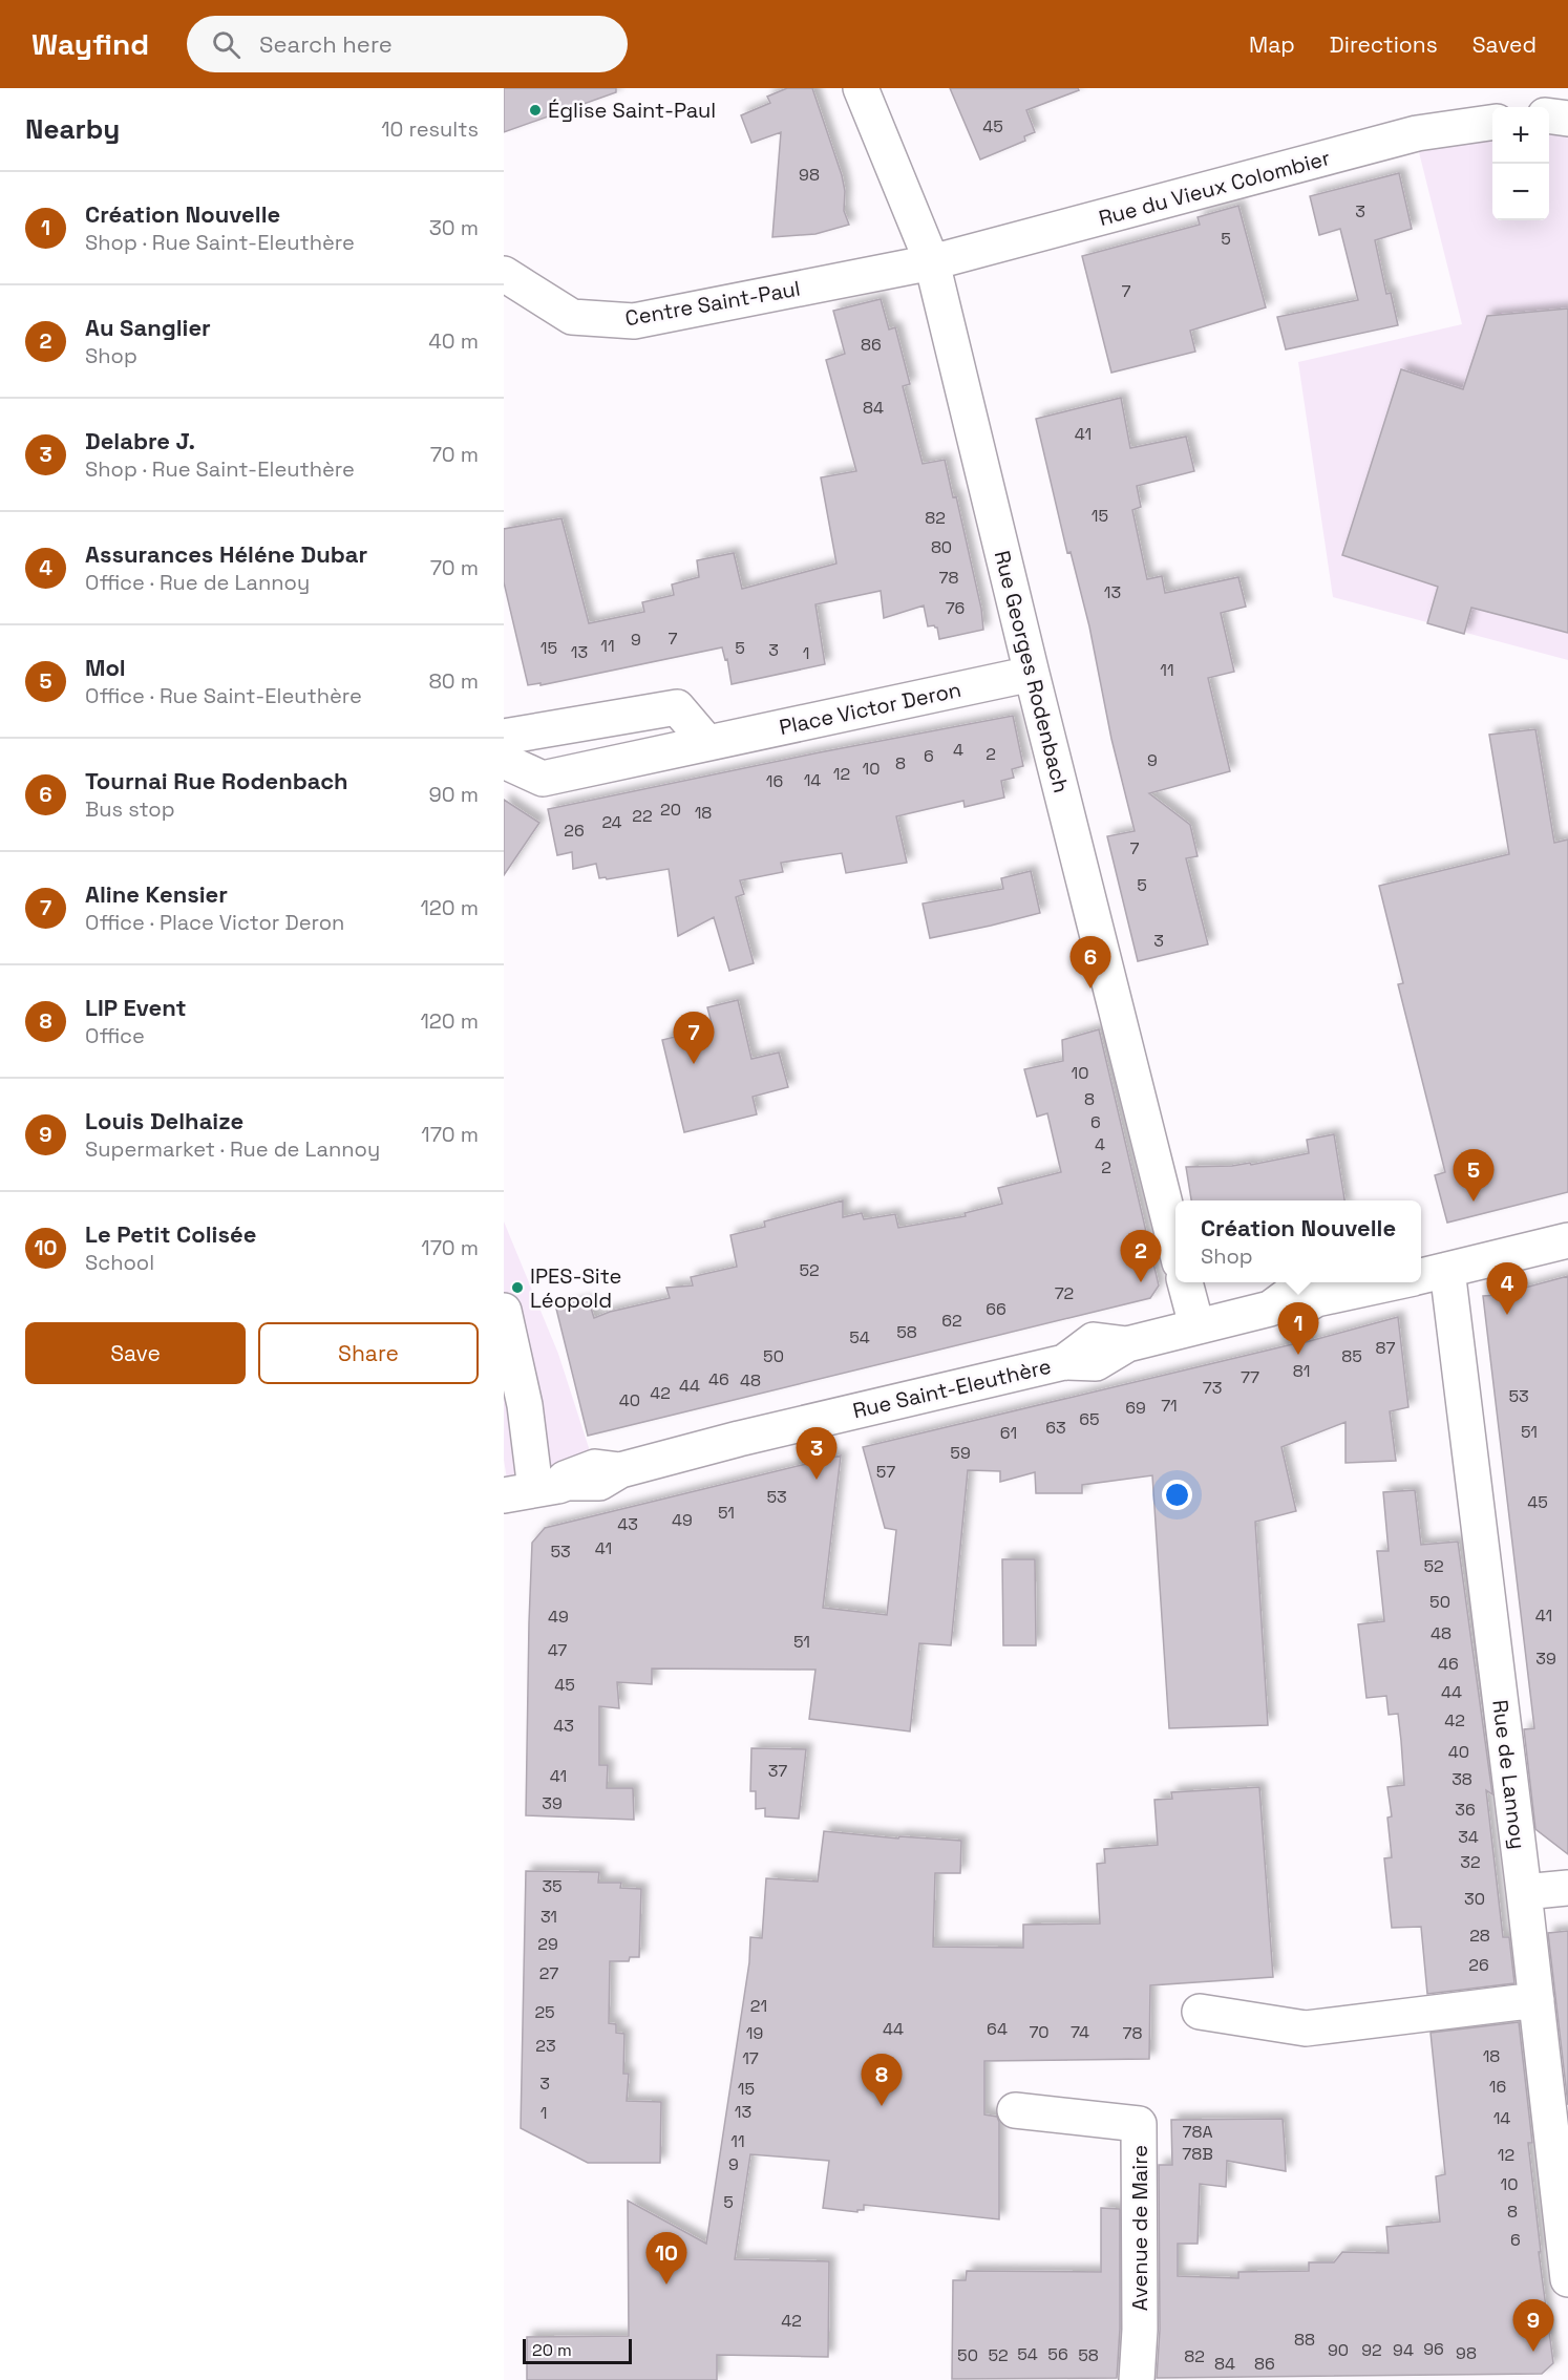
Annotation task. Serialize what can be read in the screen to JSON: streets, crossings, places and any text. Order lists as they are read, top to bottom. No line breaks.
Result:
{"streets":{"street":["Rue du Vieux Colombier","Centre Saint-Paul","Rue Georges Rodenbach","Place Victor Deron","Rue Saint-Eleuthère","Rue de Lannoy","Avenue de Maire"]},"crossings":[["Rue du Vieux Colombier","Centre Saint-Paul"],["Rue du Vieux Colombier","Rue Georges Rodenbach"],["Centre Saint-Paul","Rue Georges Rodenbach"],["Rue Georges Rodenbach","Place Victor Deron"],["Rue Saint-Eleuthère","Rue de Lannoy"]],"places":["Église Saint-Paul","IPES-Site Léopold"],"house_numbers":["45","98","3","5","7","86","84","41","15","82","80","78","13","76","7","9","11","15","5","3","13","1","11","4","2","6","9","8","10","12","14","16","20","18","22","24","26","7","5","3","10","8","6","4","2","52","72","66","62","58","54","87","50","85","81","77","46","48","44","73","42","53","40","71","69","65","63","51","61","59","57","53","45","51","49","43","41","53","52","50","41","49","48","51","47","39","46","45","44","42","43","40","37","41","38","39","36","34","32","35","30","31","28","29","26","27","21","25","44","64","70","74","19","78","23","18","17","3","16","15","13","1","14","78A","11","78B","12","9","10","5","8","6","42","88","96","90","92","94","98","54","56","50","52","58","82","84","86"],"scale_bar":"20 m","page":{"header":"Wayfind","search":"Search here","nav":["Map","Directions","Saved"],"heading":["Nearby","10 results"],"map_buttons":["+","−"],"list":[{"mark":"1","name":"Création Nouvelle","note":"Shop · Rue Saint-Eleuthère","value":"30 m"},{"mark":"2","name":"Au Sanglier","note":"Shop","value":"40 m"},{"mark":"3","name":"Delabre J.","note":"Shop · Rue Saint-Eleuthère","value":"70 m"},{"mark":"4","name":"Assurances Héléne Dubar","note":"Office · Rue de Lannoy","value":"70 m"},{"mark":"5","name":"Mol","note":"Office · Rue Saint-Eleuthère","value":"80 m"},{"mark":"6","name":"Tournai Rue Rodenbach","note":"Bus stop","value":"90 m"},{"mark":"7","name":"Aline Kensier","note":"Office · Place Victor Deron","value":"120 m"},{"mark":"8","name":"LIP Event","note":"Office","value":"120 m"},{"mark":"9","name":"Louis Delhaize","note":"Supermarket · Rue de Lannoy","value":"170 m"},{"mark":"10","name":"Le Petit Colisée","note":"School","value":"170 m"}],"pins":["6","7","5","2","4","1","3","8","10","9"],"popup":["Création Nouvelle","Shop"],"buttons":["Save","Share"],"scale":"20 m"}}
